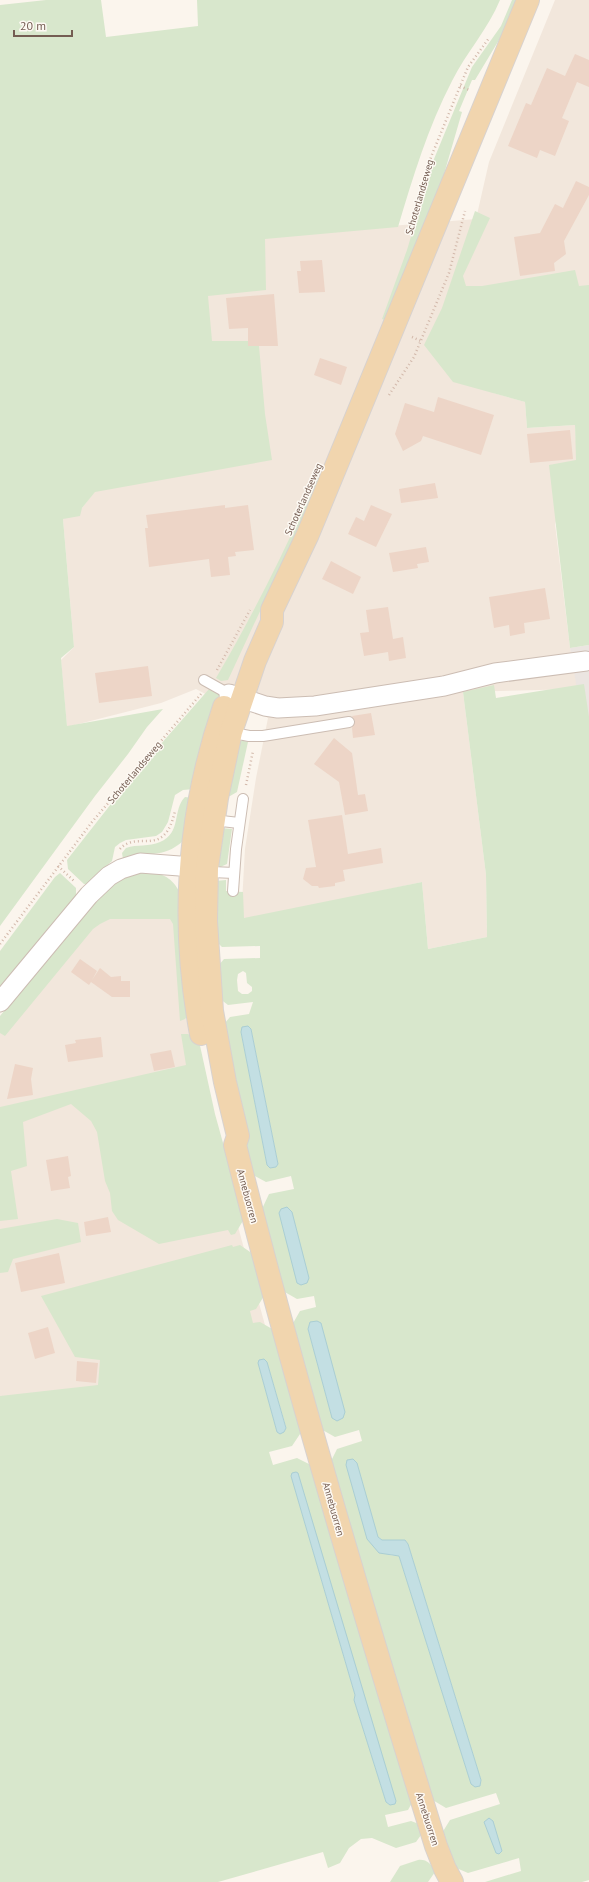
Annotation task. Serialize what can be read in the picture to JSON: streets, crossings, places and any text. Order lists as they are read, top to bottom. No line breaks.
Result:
{"streets":{"main road":["Schoterlandseweg","Annebuorren"]},"crossings":[["Schoterlandseweg","Annebuorren"]],"scale_bar":"20 m"}
